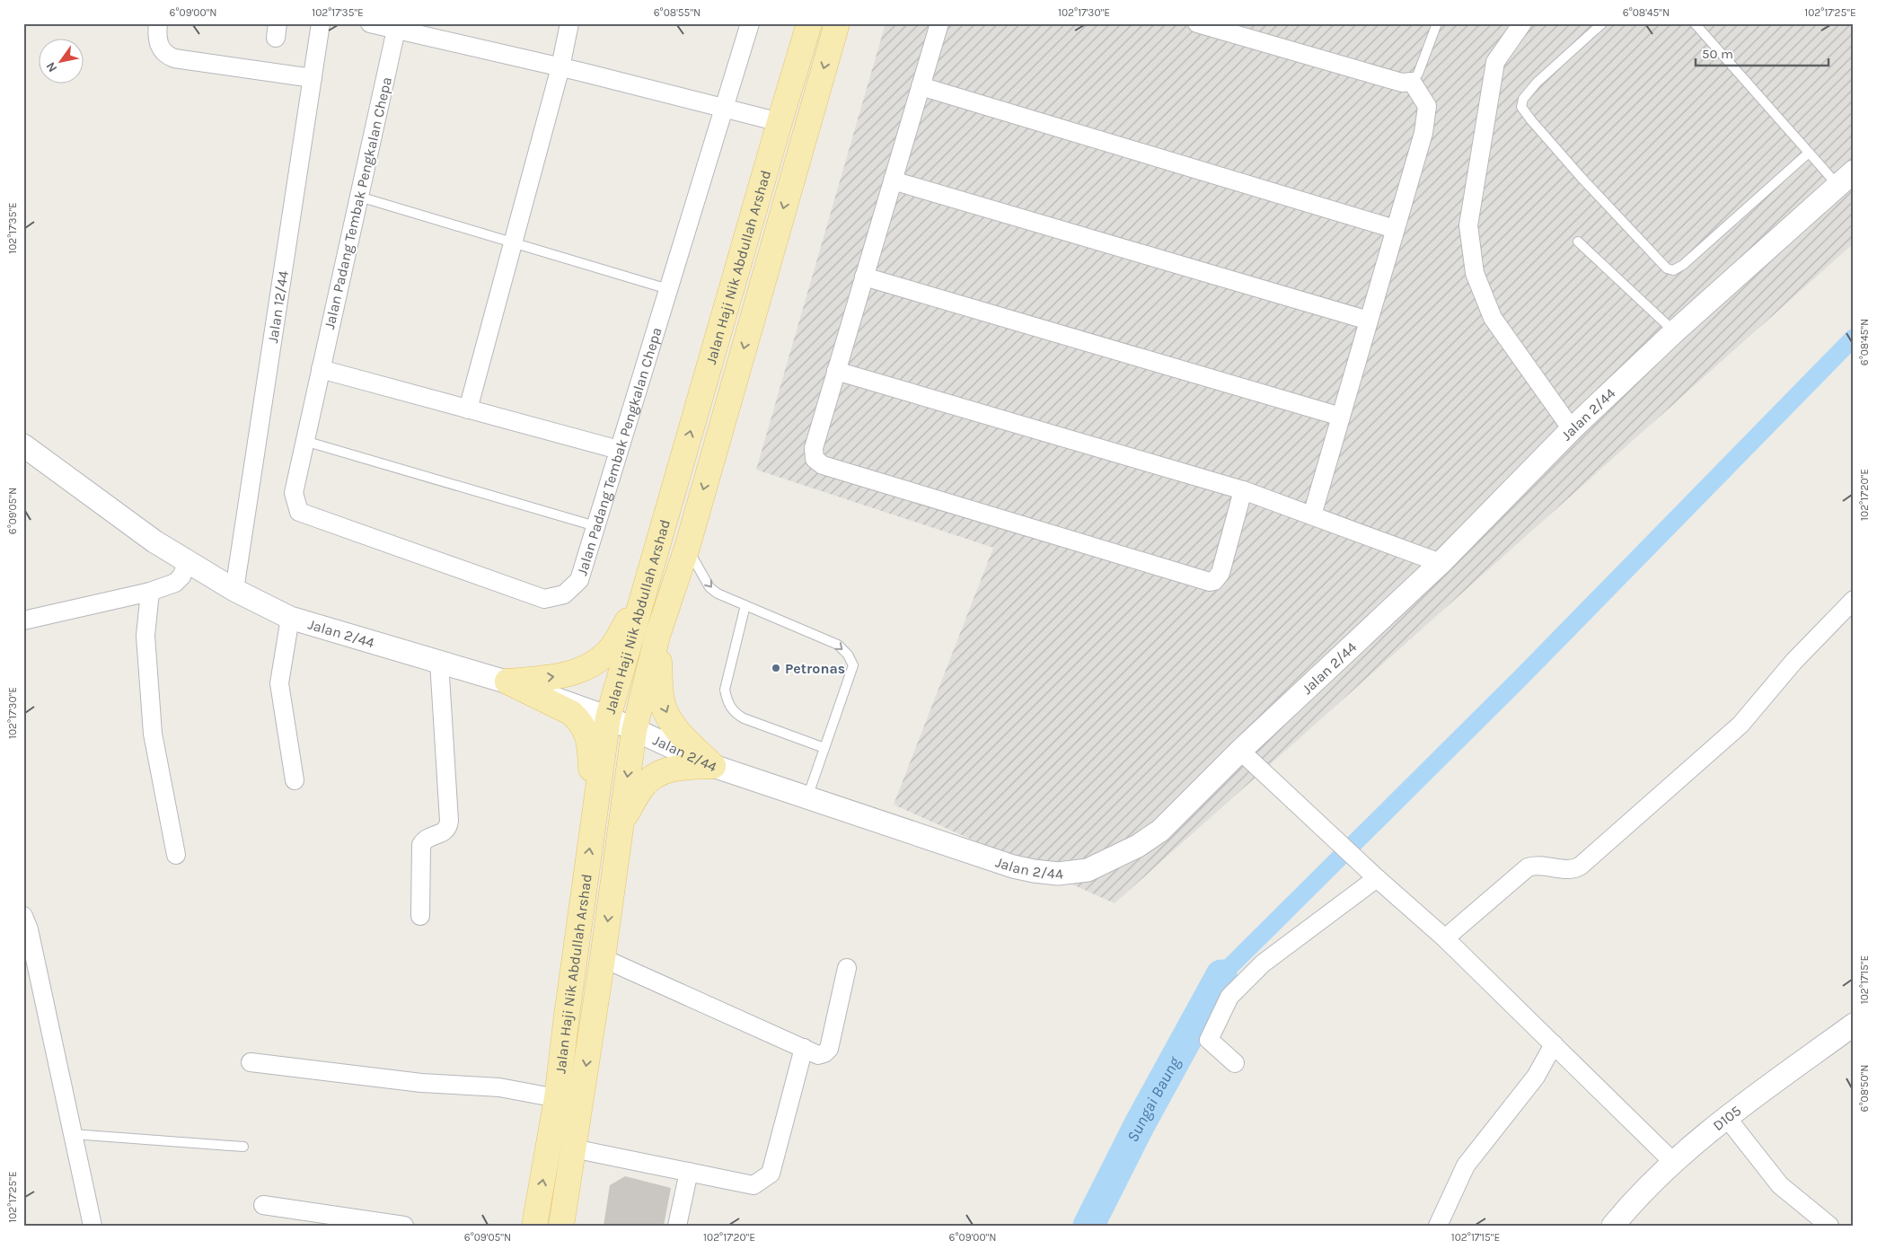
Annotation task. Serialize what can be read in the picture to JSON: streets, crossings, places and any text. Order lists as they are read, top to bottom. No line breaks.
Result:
{"streets":{"main road":["Jalan Haji Nik Abdullah Arshad"],"street":["Jalan Padang Tembak Pengkalan Chepa","Jalan 12/44","Jalan 2/44","D105"]},"crossings":[["Jalan Haji Nik Abdullah Arshad","Jalan 2/44"],["Jalan 12/44","Jalan 2/44"]],"water":["Sungai Baung"],"places":["Petronas"],"scale_bar":"50 m","north":"bottom left","coordinates":["6°09'00\"N","102°17'35\"E","6°08'55\"N","102°17'30\"E","6°08'45\"N","102°17'25\"E","102°17'20\"E","6°09'05\"N","102°17'15\"E","6°08'50\"N"]}
